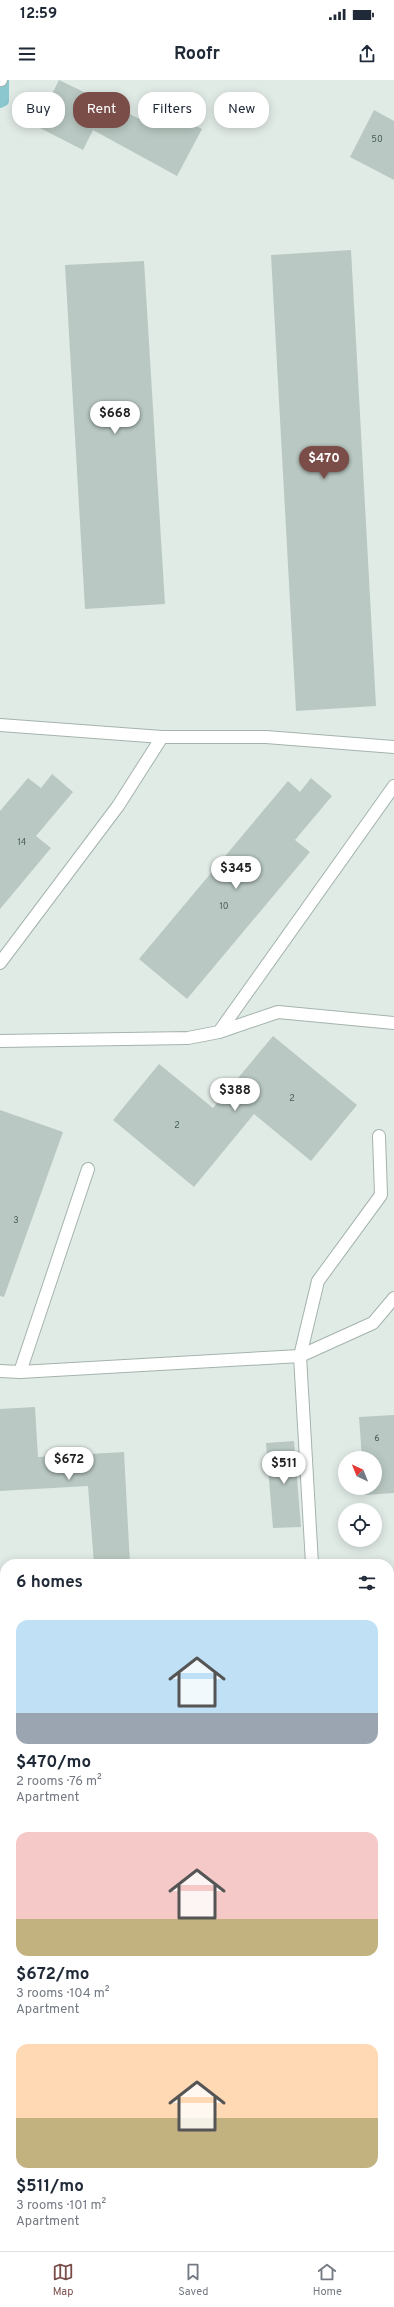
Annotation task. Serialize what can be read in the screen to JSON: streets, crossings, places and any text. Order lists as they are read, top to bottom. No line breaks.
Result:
{"house_numbers":["50","14","10","2","2","3","6"],"north":"top left","page":{"status":"12:59","header":"Roofr","chip":["Buy","Rent","Filters","New"],"price":["$668","$470","$345","$388","$672","$511"],"heading":"6 homes","list":[{"name":"$470/mo","note":"2 rooms · 76 m² · Apartment"},{"name":"$672/mo","note":"3 rooms · 104 m² · Apartment"},{"name":"$511/mo","note":"3 rooms · 101 m² · Apartment"}],"tabs":["Map","Saved","Home"]}}
